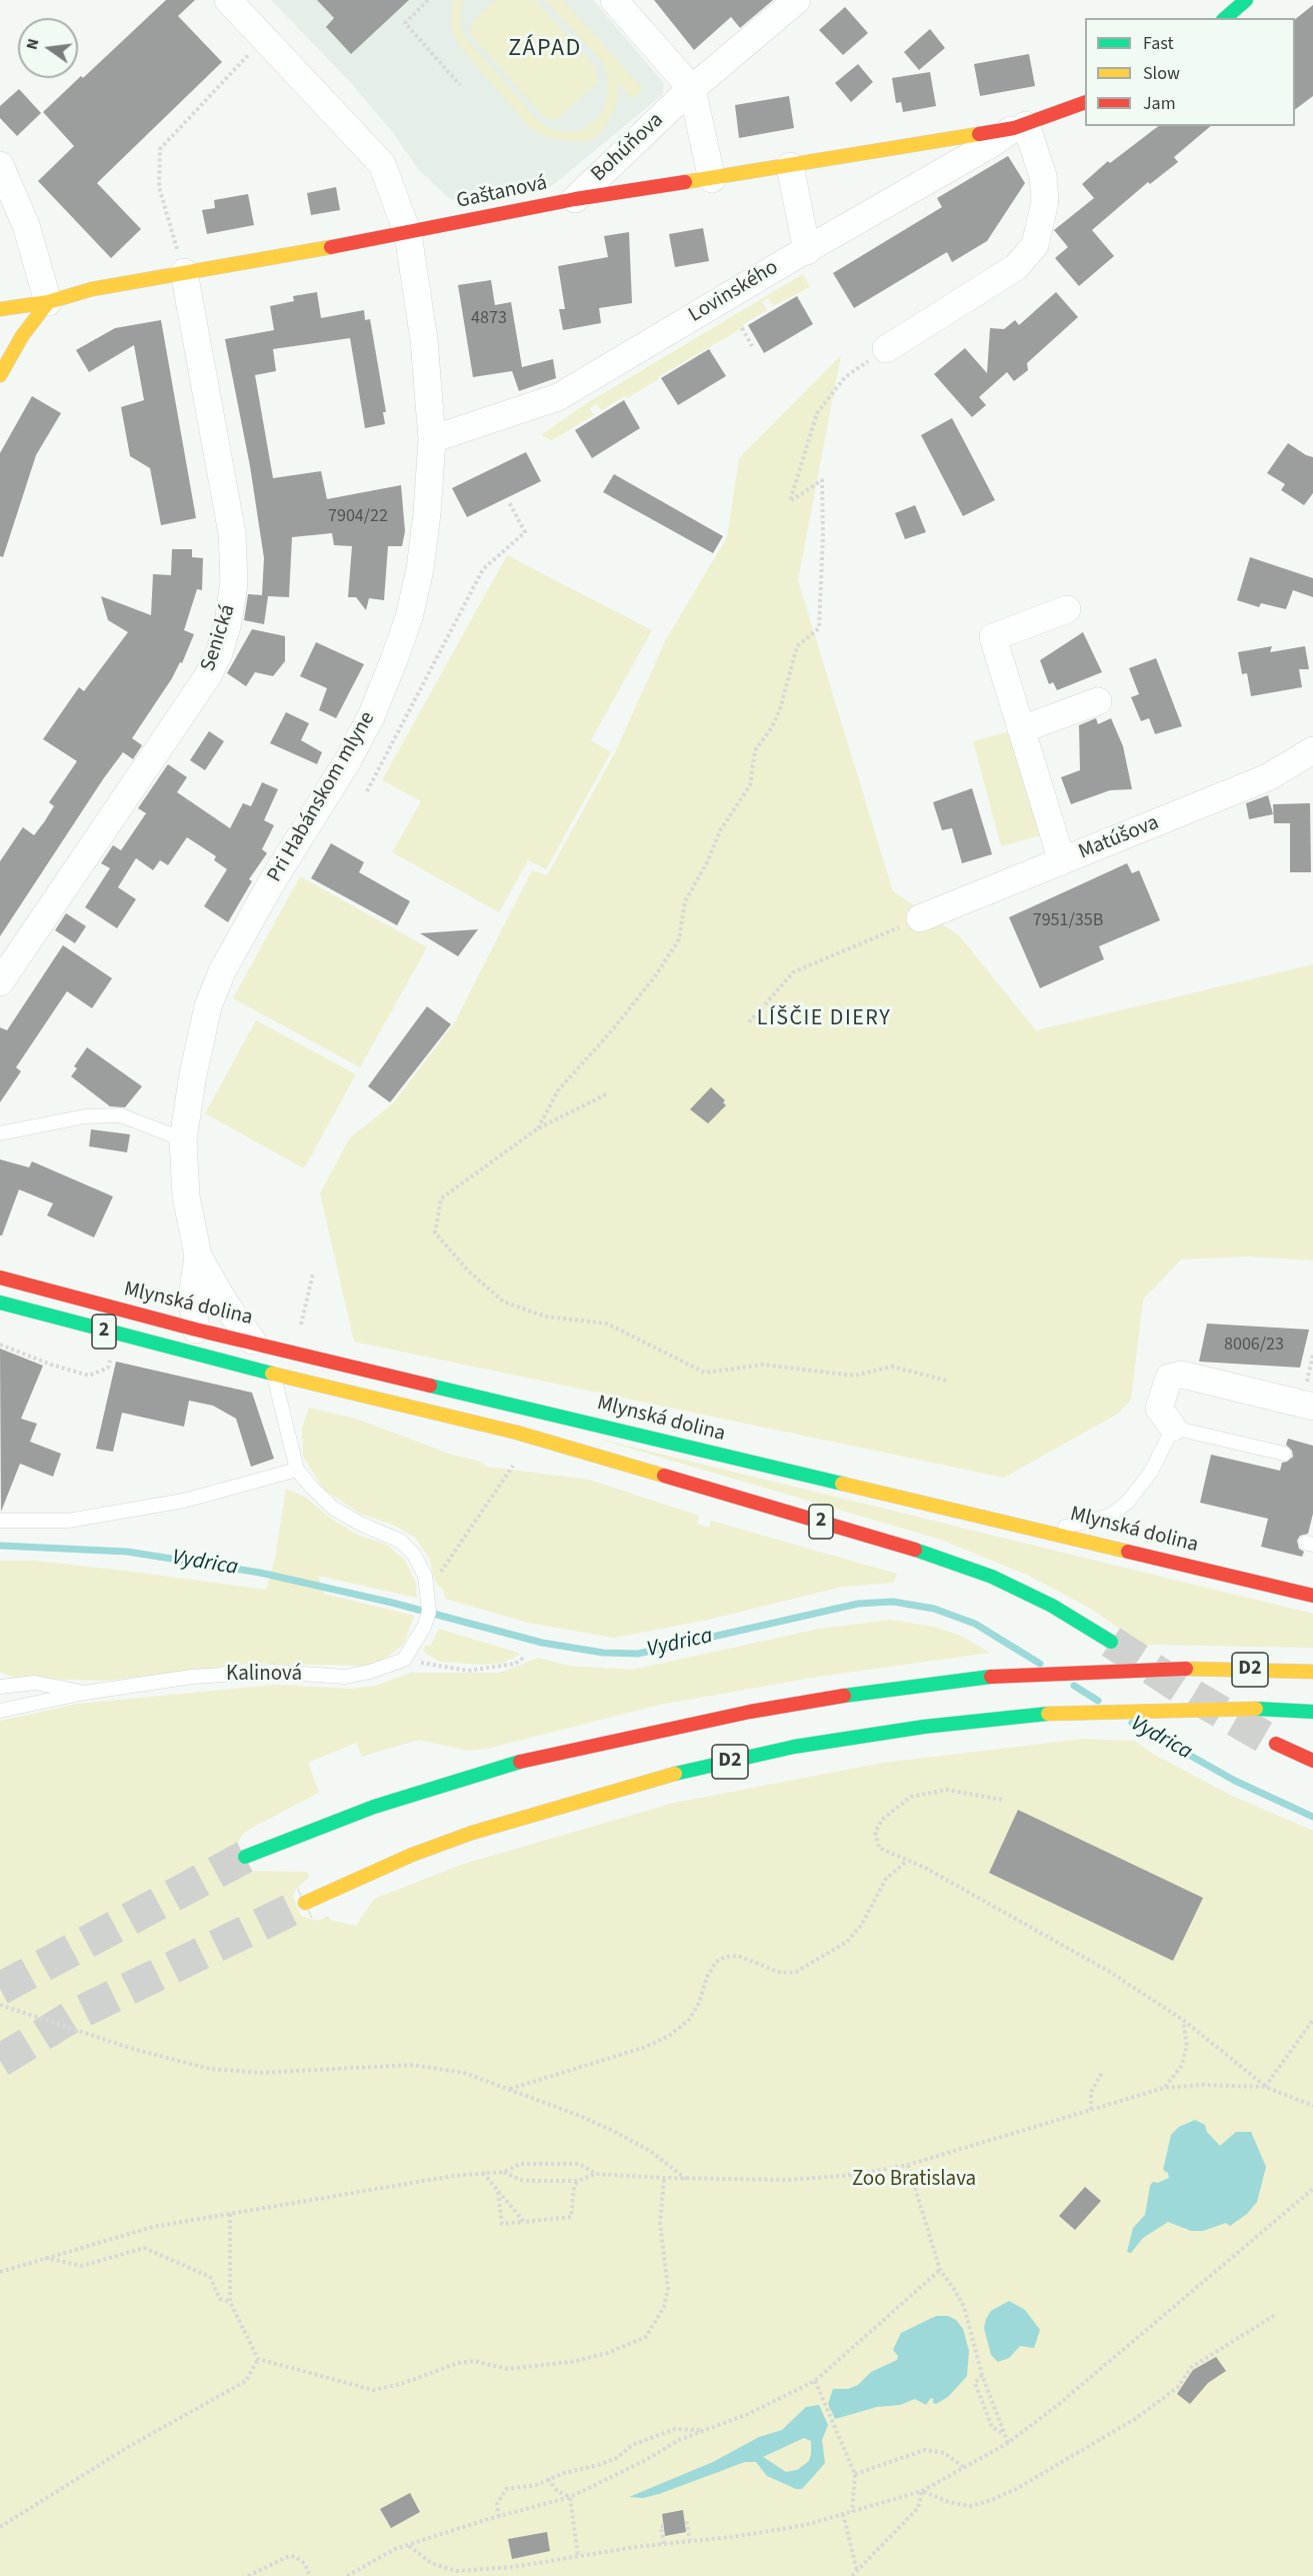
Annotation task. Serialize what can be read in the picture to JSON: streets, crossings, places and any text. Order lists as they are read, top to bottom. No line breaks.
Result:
{"streets":{"main road":["Gaštanová","Lovinského","Mlynská dolina","2","D2"],"street":["Bohúňova","Senická","Pri Habánskom mlyne","Matúšova"],"lane":["Kalinová"]},"crossings":[["Bohúňova","Gaštanová"],["Gaštanová","Lovinského"],["Gaštanová","Senická"],["Gaštanová","Pri Habánskom mlyne"],["Lovinského","Pri Habánskom mlyne"],["Pri Habánskom mlyne","Mlynská dolina"]],"districts":["ZÁPAD","LÍŠČIE DIERY"],"water":["Vydrica"],"parks":["Zoo Bratislava"],"house_numbers":["4873","7904/22","7951/35B","8006/23"],"legend":["Fast","Slow","Jam"],"north":"left"}
